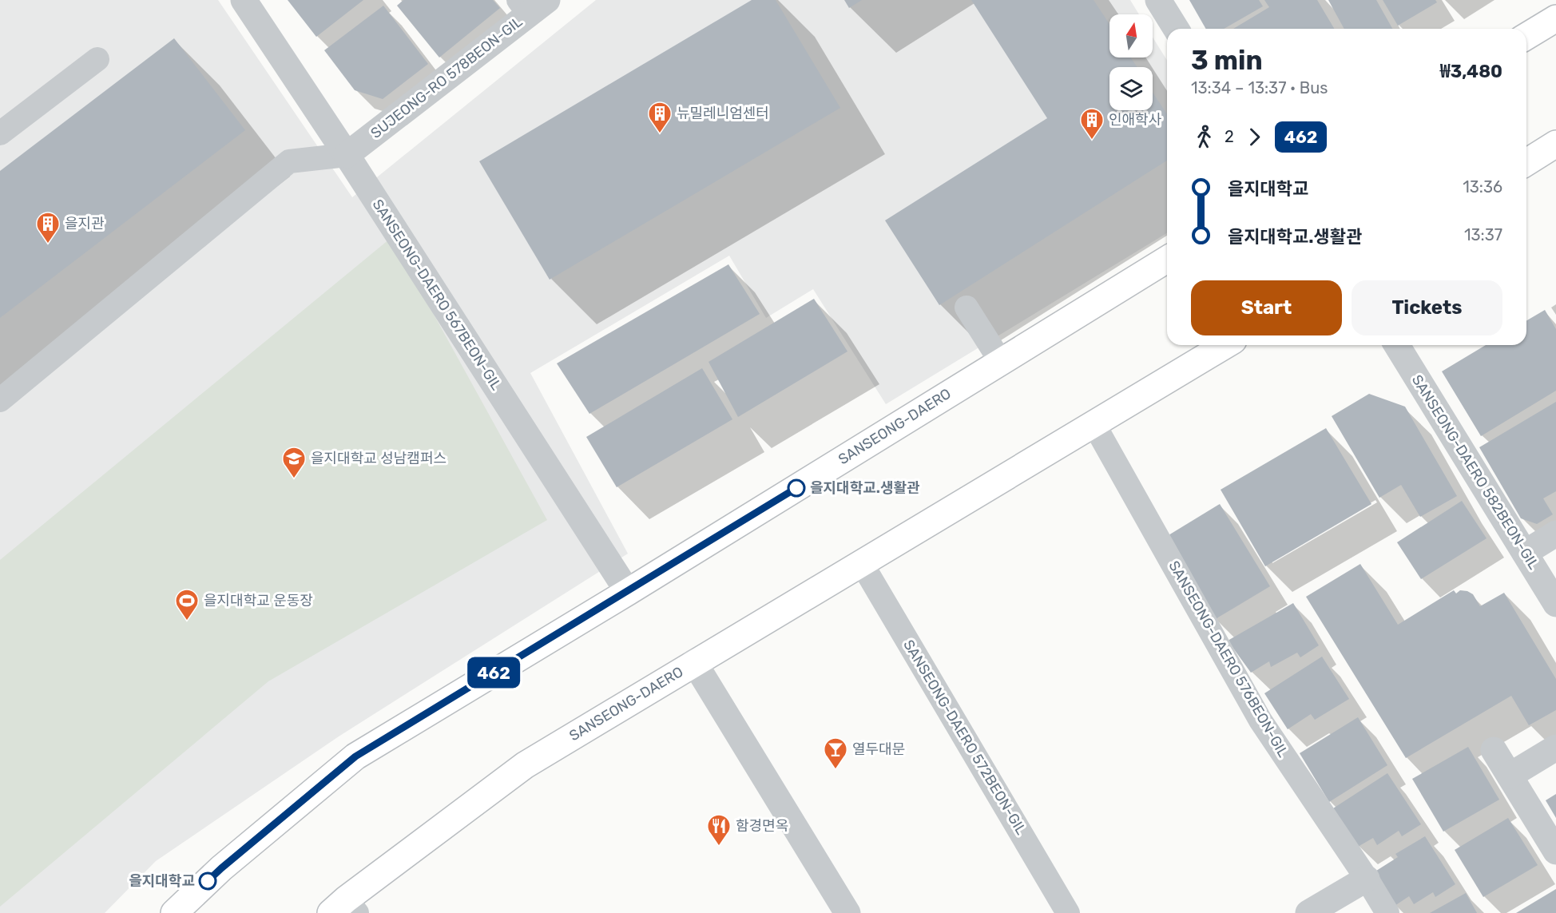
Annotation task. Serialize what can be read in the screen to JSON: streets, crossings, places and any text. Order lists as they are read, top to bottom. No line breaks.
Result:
{"streets":{"main road":["SANSEONG-DAERO"],"street":["SUJEONG-RO 578BEON-GIL","SANSEONG-DAERO 567BEON-GIL","SANSEONG-DAERO 582BEON-GIL"],"lane":["SANSEONG-DAERO 576BEON-GIL","SANSEONG-DAERO 572BEON-GIL"]},"crossings":[["SUJEONG-RO 578BEON-GIL","SANSEONG-DAERO 567BEON-GIL"],["SANSEONG-DAERO 567BEON-GIL","SANSEONG-DAERO"],["SANSEONG-DAERO","SANSEONG-DAERO 576BEON-GIL"],["SANSEONG-DAERO","SANSEONG-DAERO 572BEON-GIL"]],"places":{"building":["뉴밀레니엄센터","인애학사","을지관"],"school or university":["을지대학교 성남캠퍼스"],"other":["을지대학교.생활관","을지대학교"],"sports":["을지대학교 운동장"],"bar":["열두대문"],"restaurant":["함경면옥"]},"lines":["bus line 462"],"north":"top","page":{"on_map":"462","heading":["3 min","13:34 – 13:37 · Bus","₩3,480"],"legs":["2","462"],"list":[{"name":"을지대학교","value":"13:36"},{"name":"을지대학교.생활관","value":"13:37"}],"buttons":["Start","Tickets"]}}
